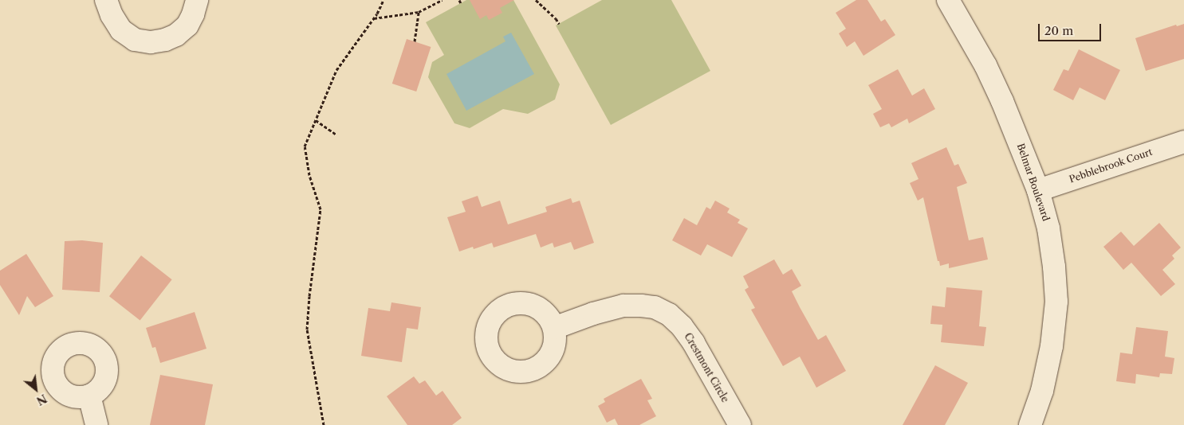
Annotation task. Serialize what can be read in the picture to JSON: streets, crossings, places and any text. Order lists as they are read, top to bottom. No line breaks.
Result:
{"streets":{"street":["Pebblebrook Court","Belmar Boulevard","Crestmont Circle"]},"crossings":[["Pebblebrook Court","Belmar Boulevard"]],"scale_bar":"20 m","north":"bottom right"}
